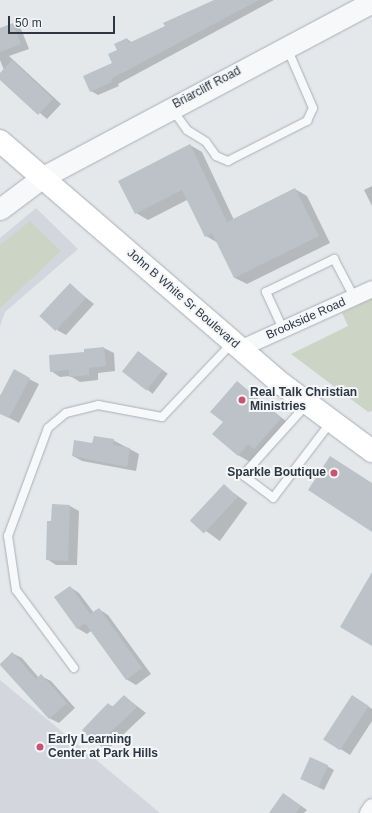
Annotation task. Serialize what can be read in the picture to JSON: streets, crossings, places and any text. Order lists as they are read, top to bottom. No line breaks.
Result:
{"streets":{"main road":["John B White Sr Boulevard"],"street":["Briarcliff Road","Brookside Road"]},"crossings":[["Briarcliff Road","John B White Sr Boulevard"],["John B White Sr Boulevard","Brookside Road"]],"places":["Real Talk Christian Ministries","Sparkle Boutique","Early Learning Center at Park Hills"],"scale_bar":"50 m"}
